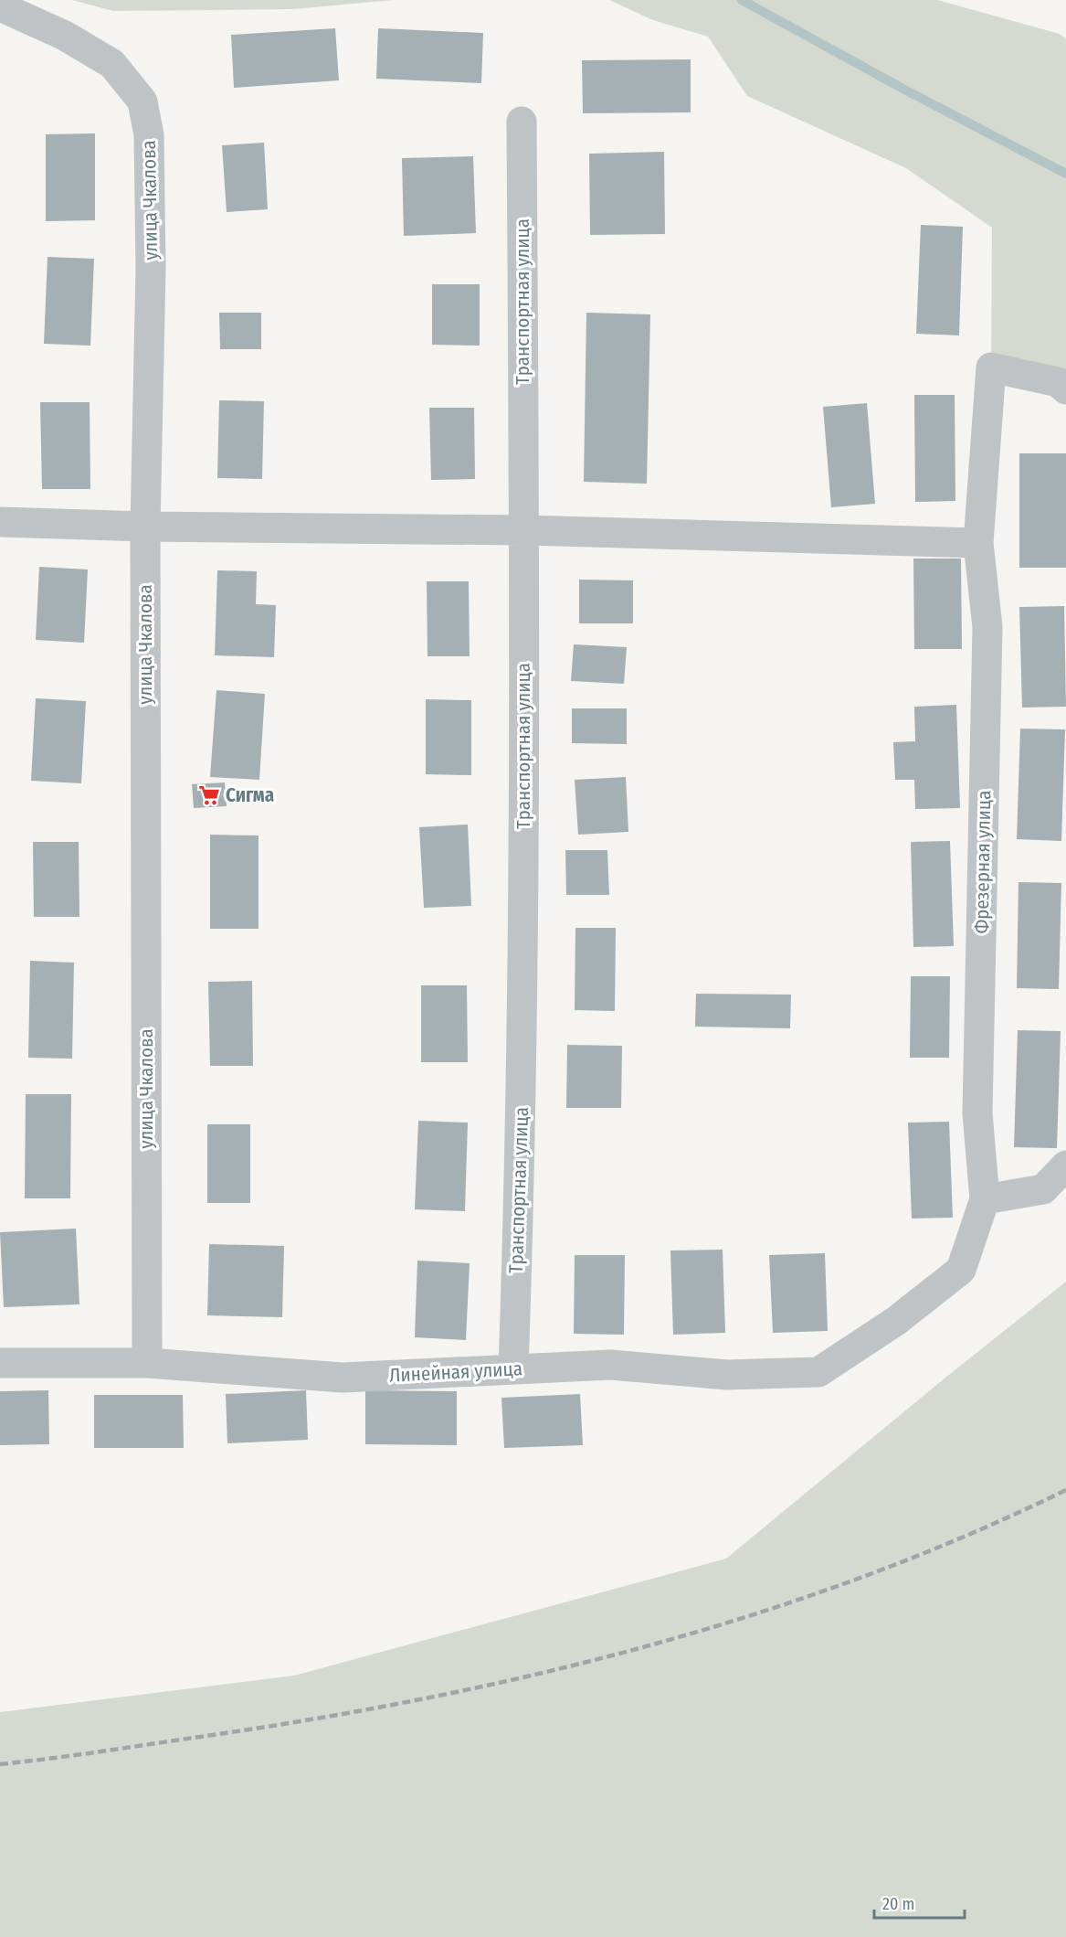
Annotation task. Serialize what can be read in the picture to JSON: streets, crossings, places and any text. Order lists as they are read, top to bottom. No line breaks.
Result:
{"streets":{"street":["улица Чкалова","Транспортная улица","Фрезерная улица","Линейная улица"]},"crossings":[["улица Чкалова","Линейная улица"],["Транспортная улица","Линейная улица"],["Фрезерная улица","Линейная улица"]],"places":{"supermarket":["Сигма"]},"scale_bar":"20 m"}
